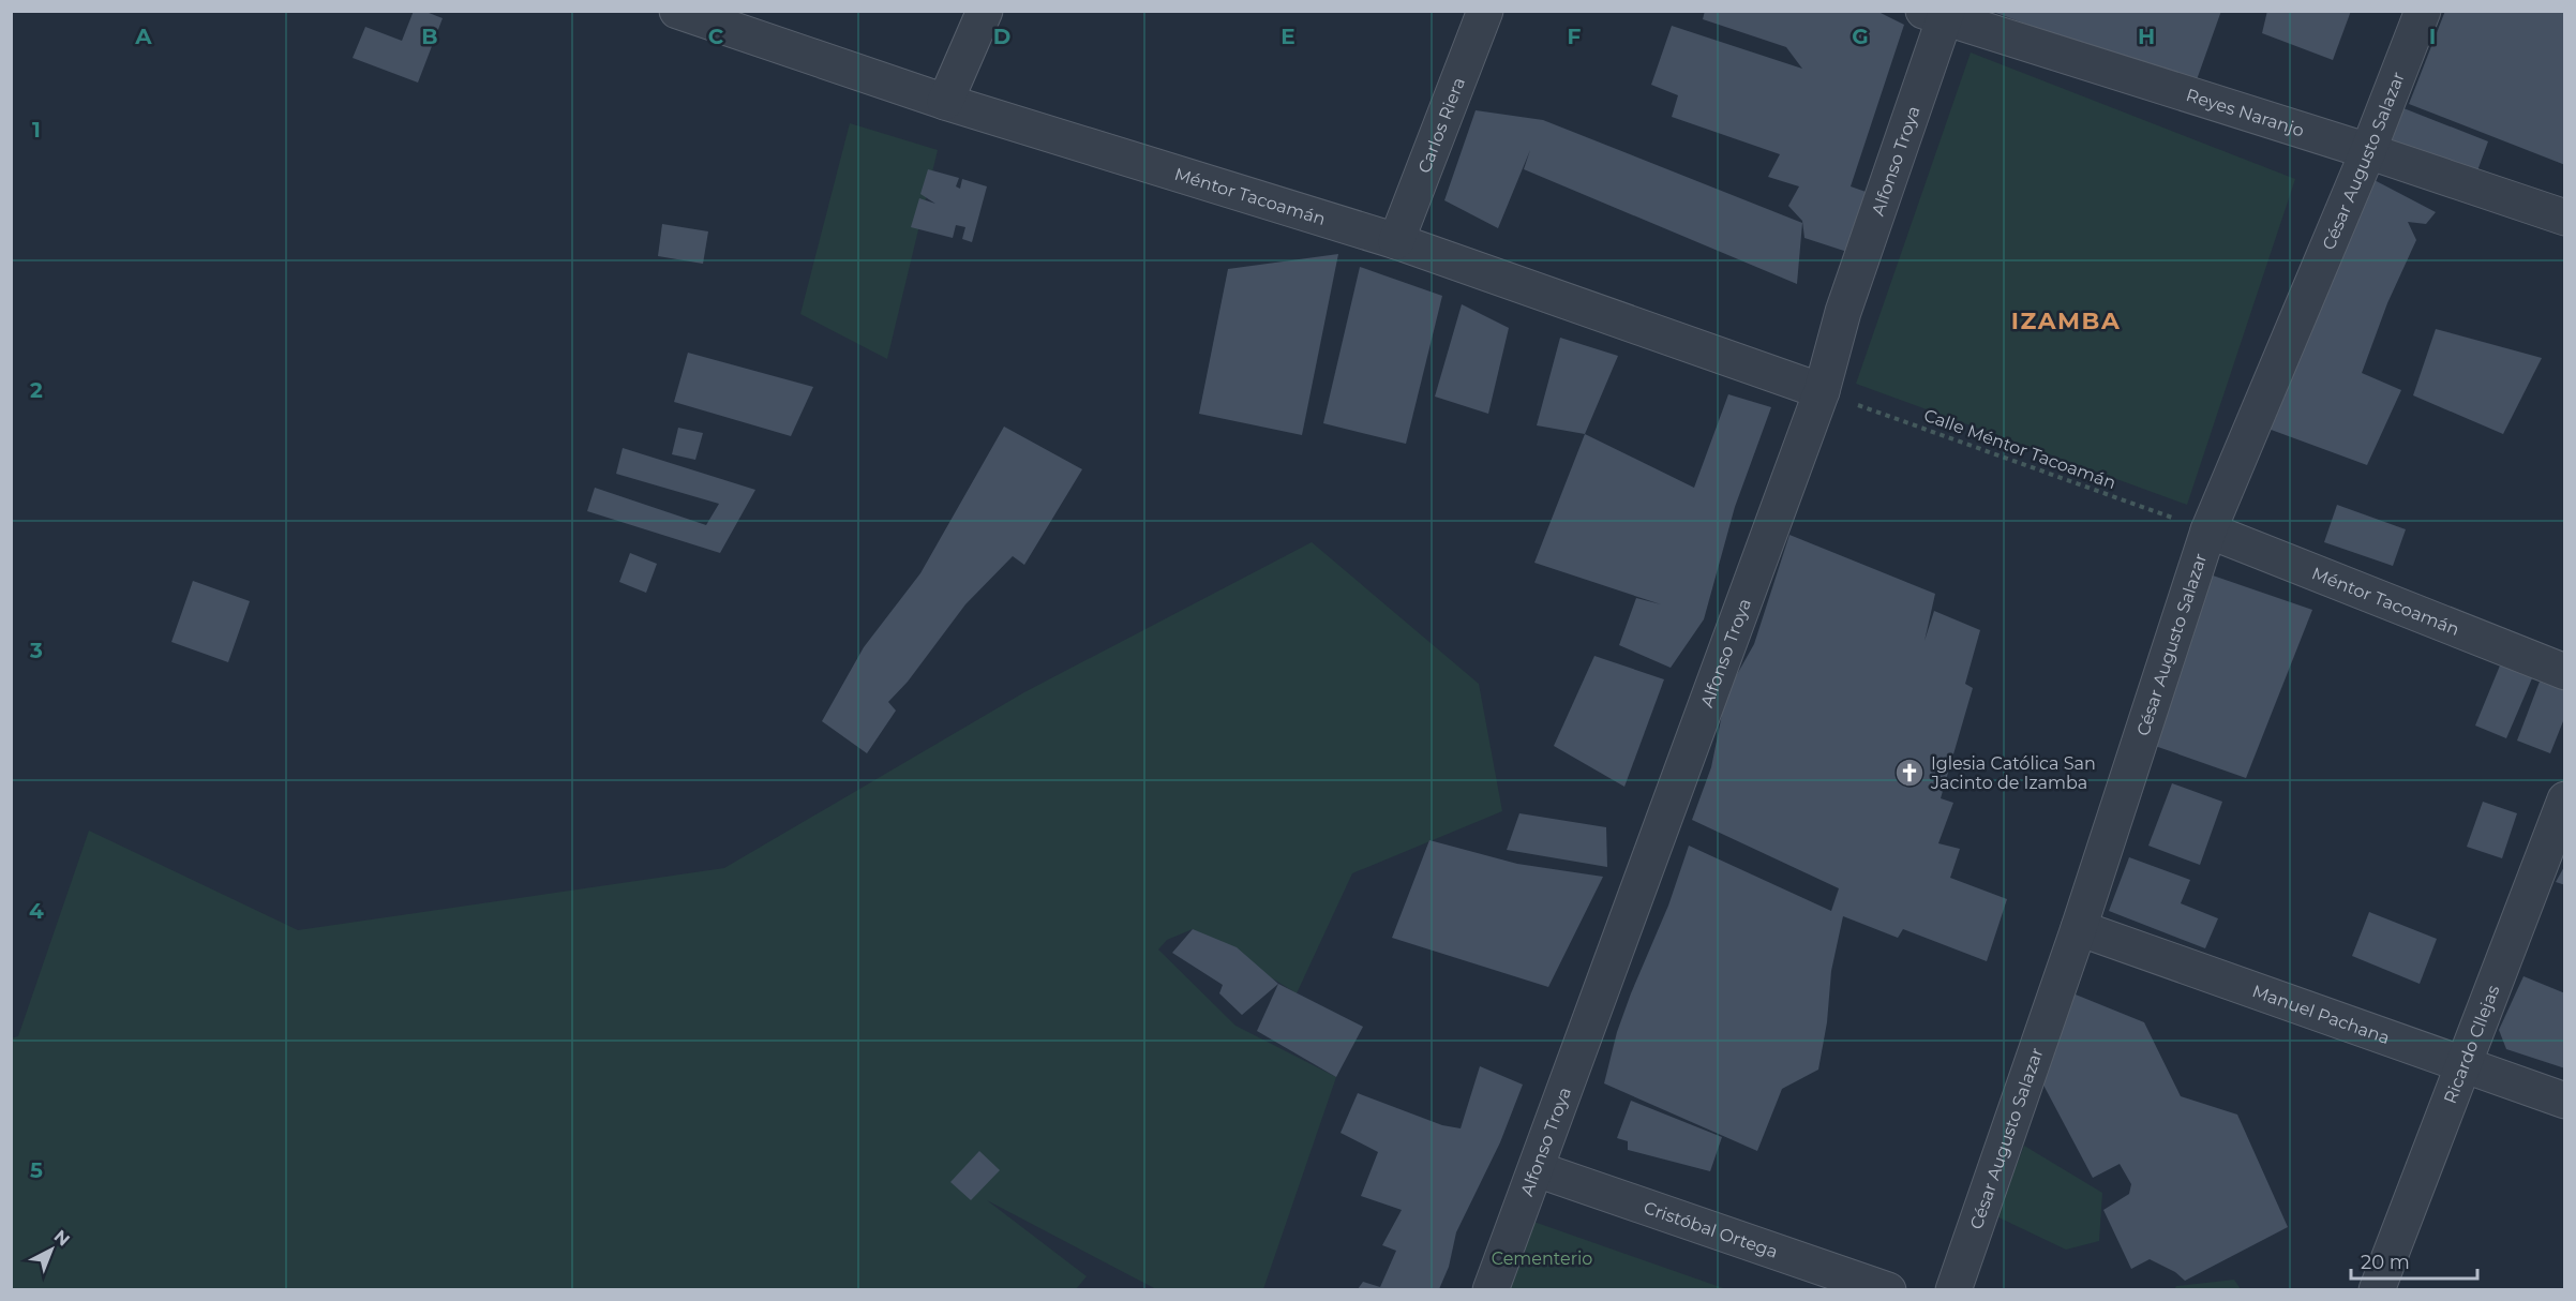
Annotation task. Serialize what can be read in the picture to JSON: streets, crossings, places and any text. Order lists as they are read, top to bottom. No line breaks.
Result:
{"streets":{"street":["Reyes Naranjo","Carlos Riera","Alfonso Troya","César Augusto Salazar","Méntor Tacoamán","Manuel Pachana","Ricardo Cllejas","Cristóbal Ortega"],"path":["Calle Méntor Tacoamán"]},"crossings":[["Reyes Naranjo","Alfonso Troya"],["Reyes Naranjo","César Augusto Salazar"],["Carlos Riera","Méntor Tacoamán"],["Alfonso Troya","Méntor Tacoamán"],["Alfonso Troya","Calle Méntor Tacoamán"],["Alfonso Troya","Cristóbal Ortega"],["César Augusto Salazar","Méntor Tacoamán"],["César Augusto Salazar","Calle Méntor Tacoamán"],["César Augusto Salazar","Manuel Pachana"],["Méntor Tacoamán","Calle Méntor Tacoamán"],["Manuel Pachana","Ricardo Cllejas"]],"districts":["IZAMBA"],"parks":["Cementerio"],"places":{"church":["Iglesia Católica San Jacinto de Izamba"]},"scale_bar":"20 m","north":"top right","grid":{"columns":["A","B","C","D","E","F","G","H","I"],"rows":["1","2","3","4","5"]}}
